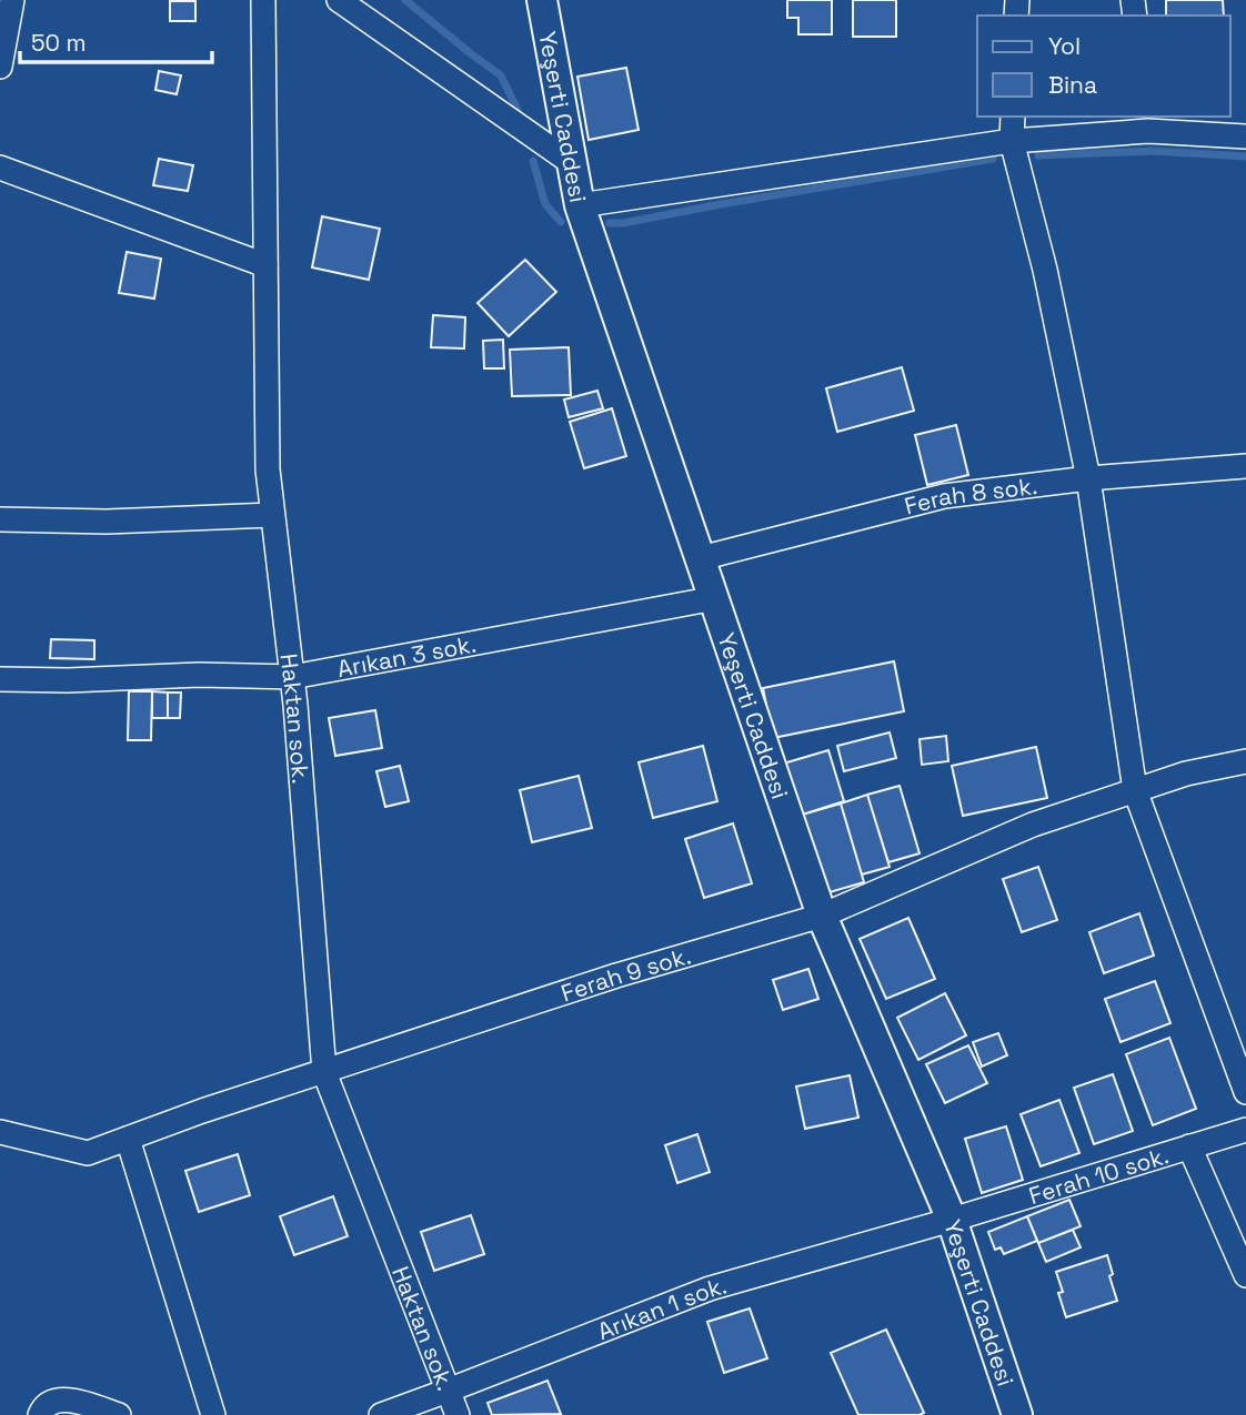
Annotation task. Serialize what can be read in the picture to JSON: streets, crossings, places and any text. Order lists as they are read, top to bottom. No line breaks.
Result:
{"streets":{"street":["Yeşerti Caddesi","Ferah 8 sok.","Arıkan 3 sok.","Haktan sok.","Ferah 9 sok.","Ferah 10 sok.","Arıkan 1 sok."]},"crossings":[["Yeşerti Caddesi","Ferah 8 sok."],["Yeşerti Caddesi","Arıkan 3 sok."],["Yeşerti Caddesi","Ferah 9 sok."],["Yeşerti Caddesi","Ferah 10 sok."],["Yeşerti Caddesi","Arıkan 1 sok."],["Arıkan 3 sok.","Haktan sok."],["Haktan sok.","Ferah 9 sok."],["Haktan sok.","Arıkan 1 sok."],["Ferah 10 sok.","Arıkan 1 sok."]],"legend":["Yol","Bina"],"scale_bar":"50 m"}
